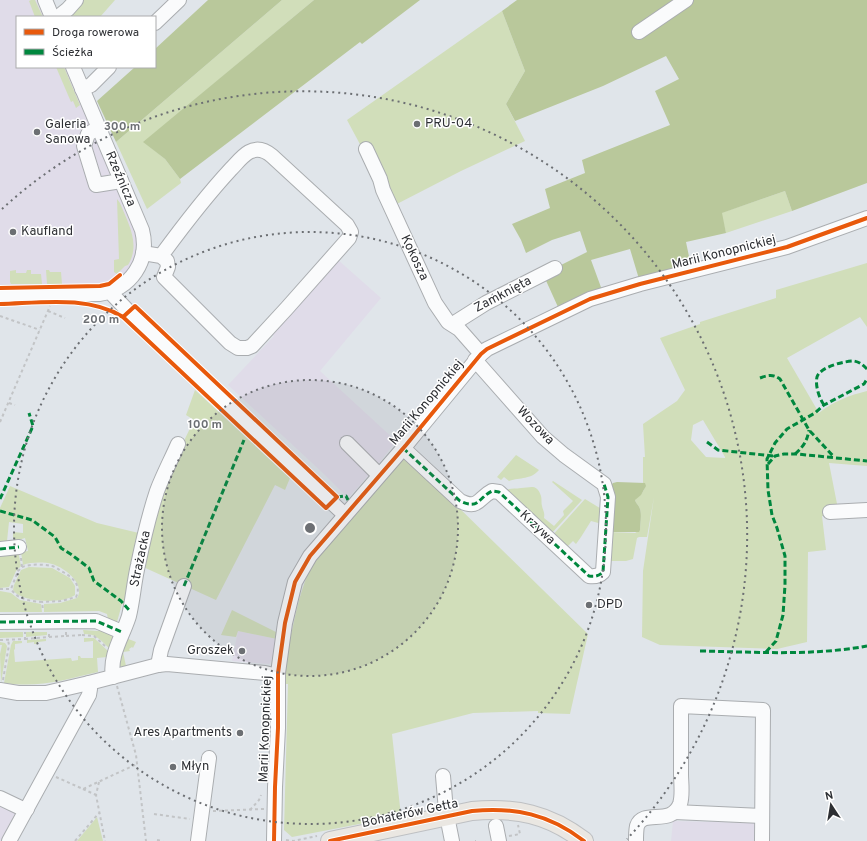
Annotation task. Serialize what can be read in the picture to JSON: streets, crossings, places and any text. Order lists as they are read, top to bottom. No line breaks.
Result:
{"streets":{"main road":["Bohaterów Getta"],"street":["Rzeźnicza","Marii Konopnickiej","Kokosza","Zamknięta","Wozowa","Krzywa","Strażacka"]},"crossings":[["Marii Konopnickiej","Kokosza"],["Marii Konopnickiej","Wozowa"],["Marii Konopnickiej","Krzywa"],["Kokosza","Zamknięta"],["Kokosza","Wozowa"],["Wozowa","Krzywa"]],"places":["PRU-04","Galeria Sanowa","Kaufland","DPD","Groszek","Ares Apartments","Młyn"],"legend":["Droga rowerowa","Ścieżka"],"north":"top","rings":["300 m","200 m","100 m"]}
